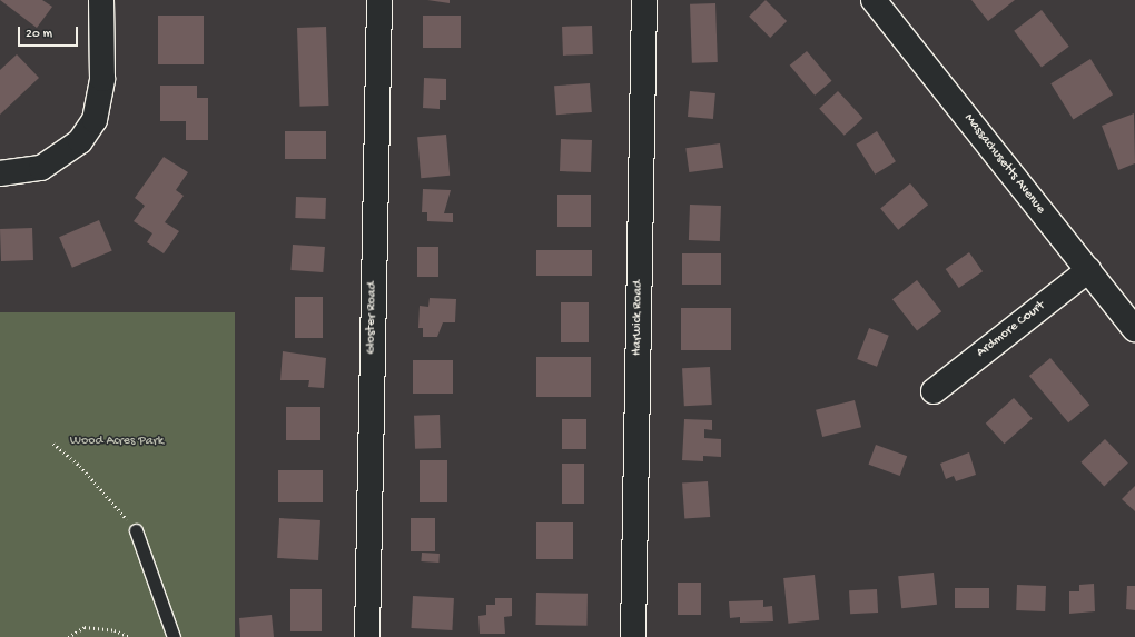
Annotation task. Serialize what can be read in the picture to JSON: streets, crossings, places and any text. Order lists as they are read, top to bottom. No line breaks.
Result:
{"streets":{"street":["Massachusetts Avenue","Gloster Road","Harwick Road","Ardmore Court"]},"crossings":[["Massachusetts Avenue","Ardmore Court"]],"parks":["Wood Acres Park"],"scale_bar":"20 m"}
